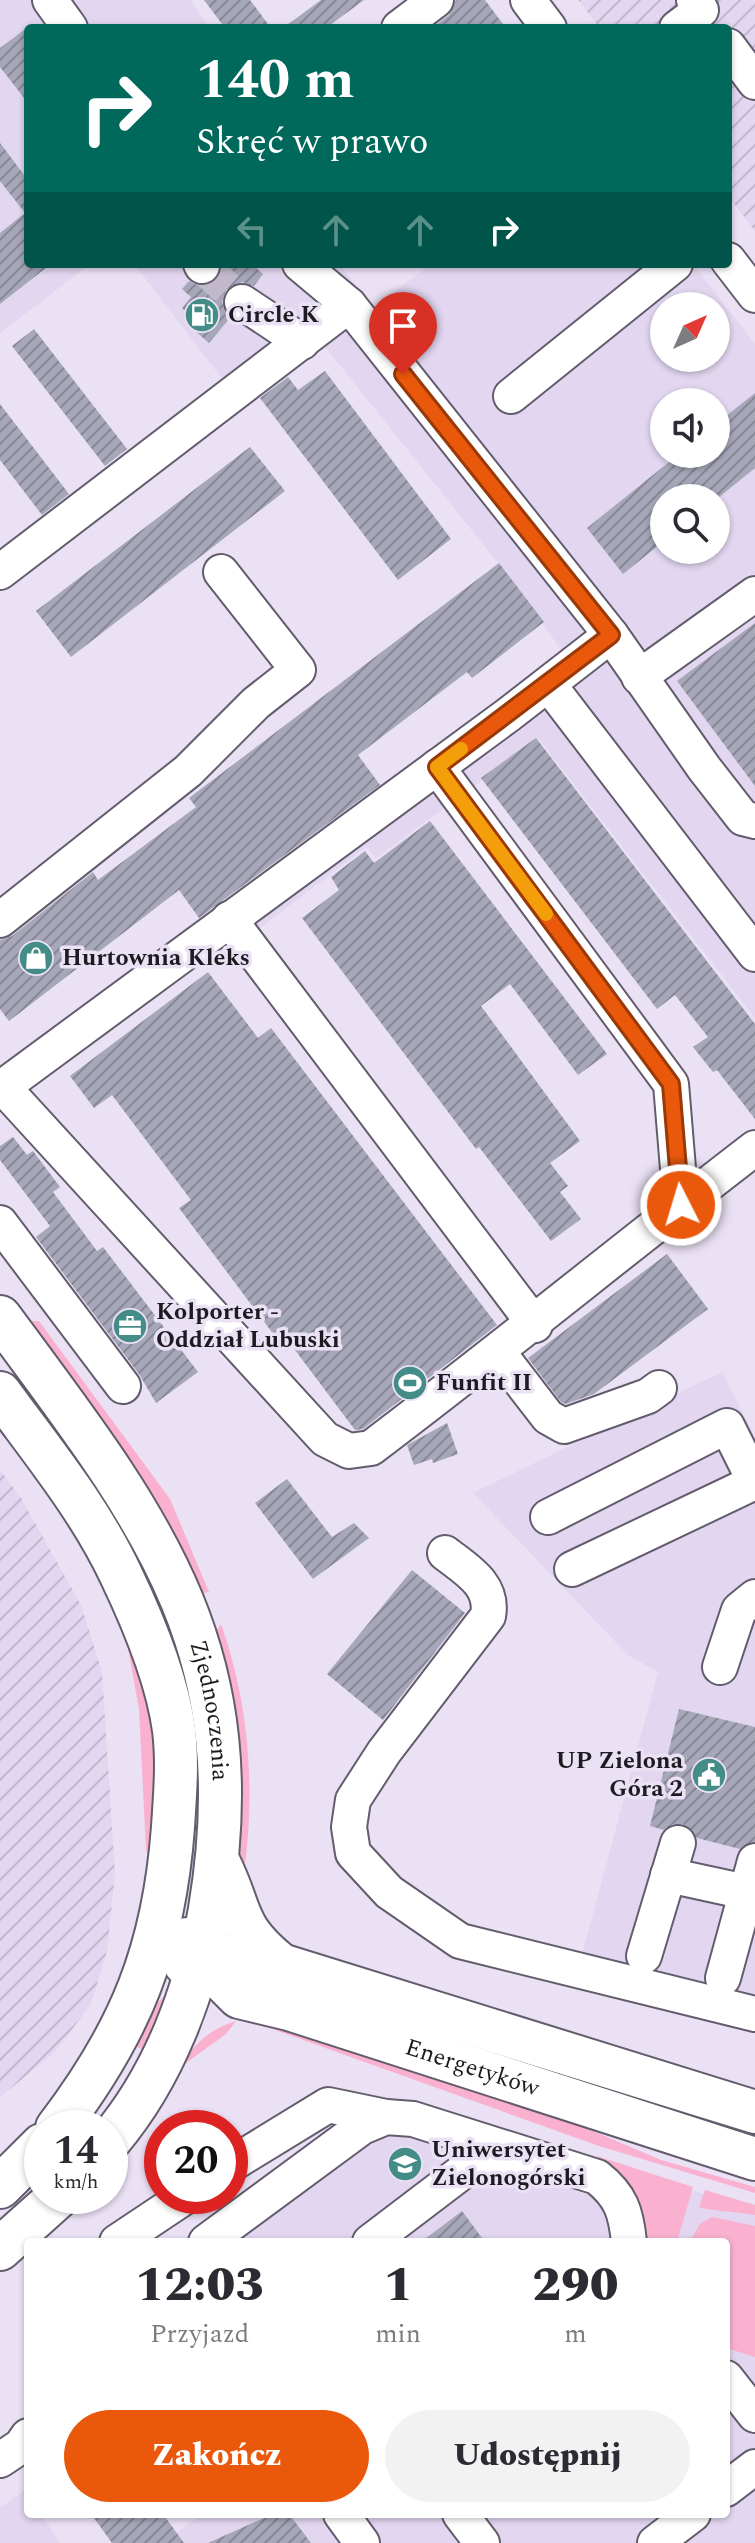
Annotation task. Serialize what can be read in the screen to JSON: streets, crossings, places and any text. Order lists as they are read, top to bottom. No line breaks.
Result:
{"streets":{"main road":["Zjednoczenia","Energetyków"]},"crossings":[["Zjednoczenia","Energetyków"]],"places":{"fuel station":["Circle K"],"shop":["Hurtownia Kleks"],"office":["Kolporter - Oddział Lubuski"],"sports":["Funfit II"],"public building":["UP Zielona Góra 2"],"school or university":["Uniwersytet Zielonogórski"]},"north":"top right","page":{"turn":["140 m","Skręć w prawo"],"speed":"14 km/h","limit":"20","eta":["12:03","Przyjazd","1","min","290","m"],"buttons":["Zakończ","Udostępnij"]}}
